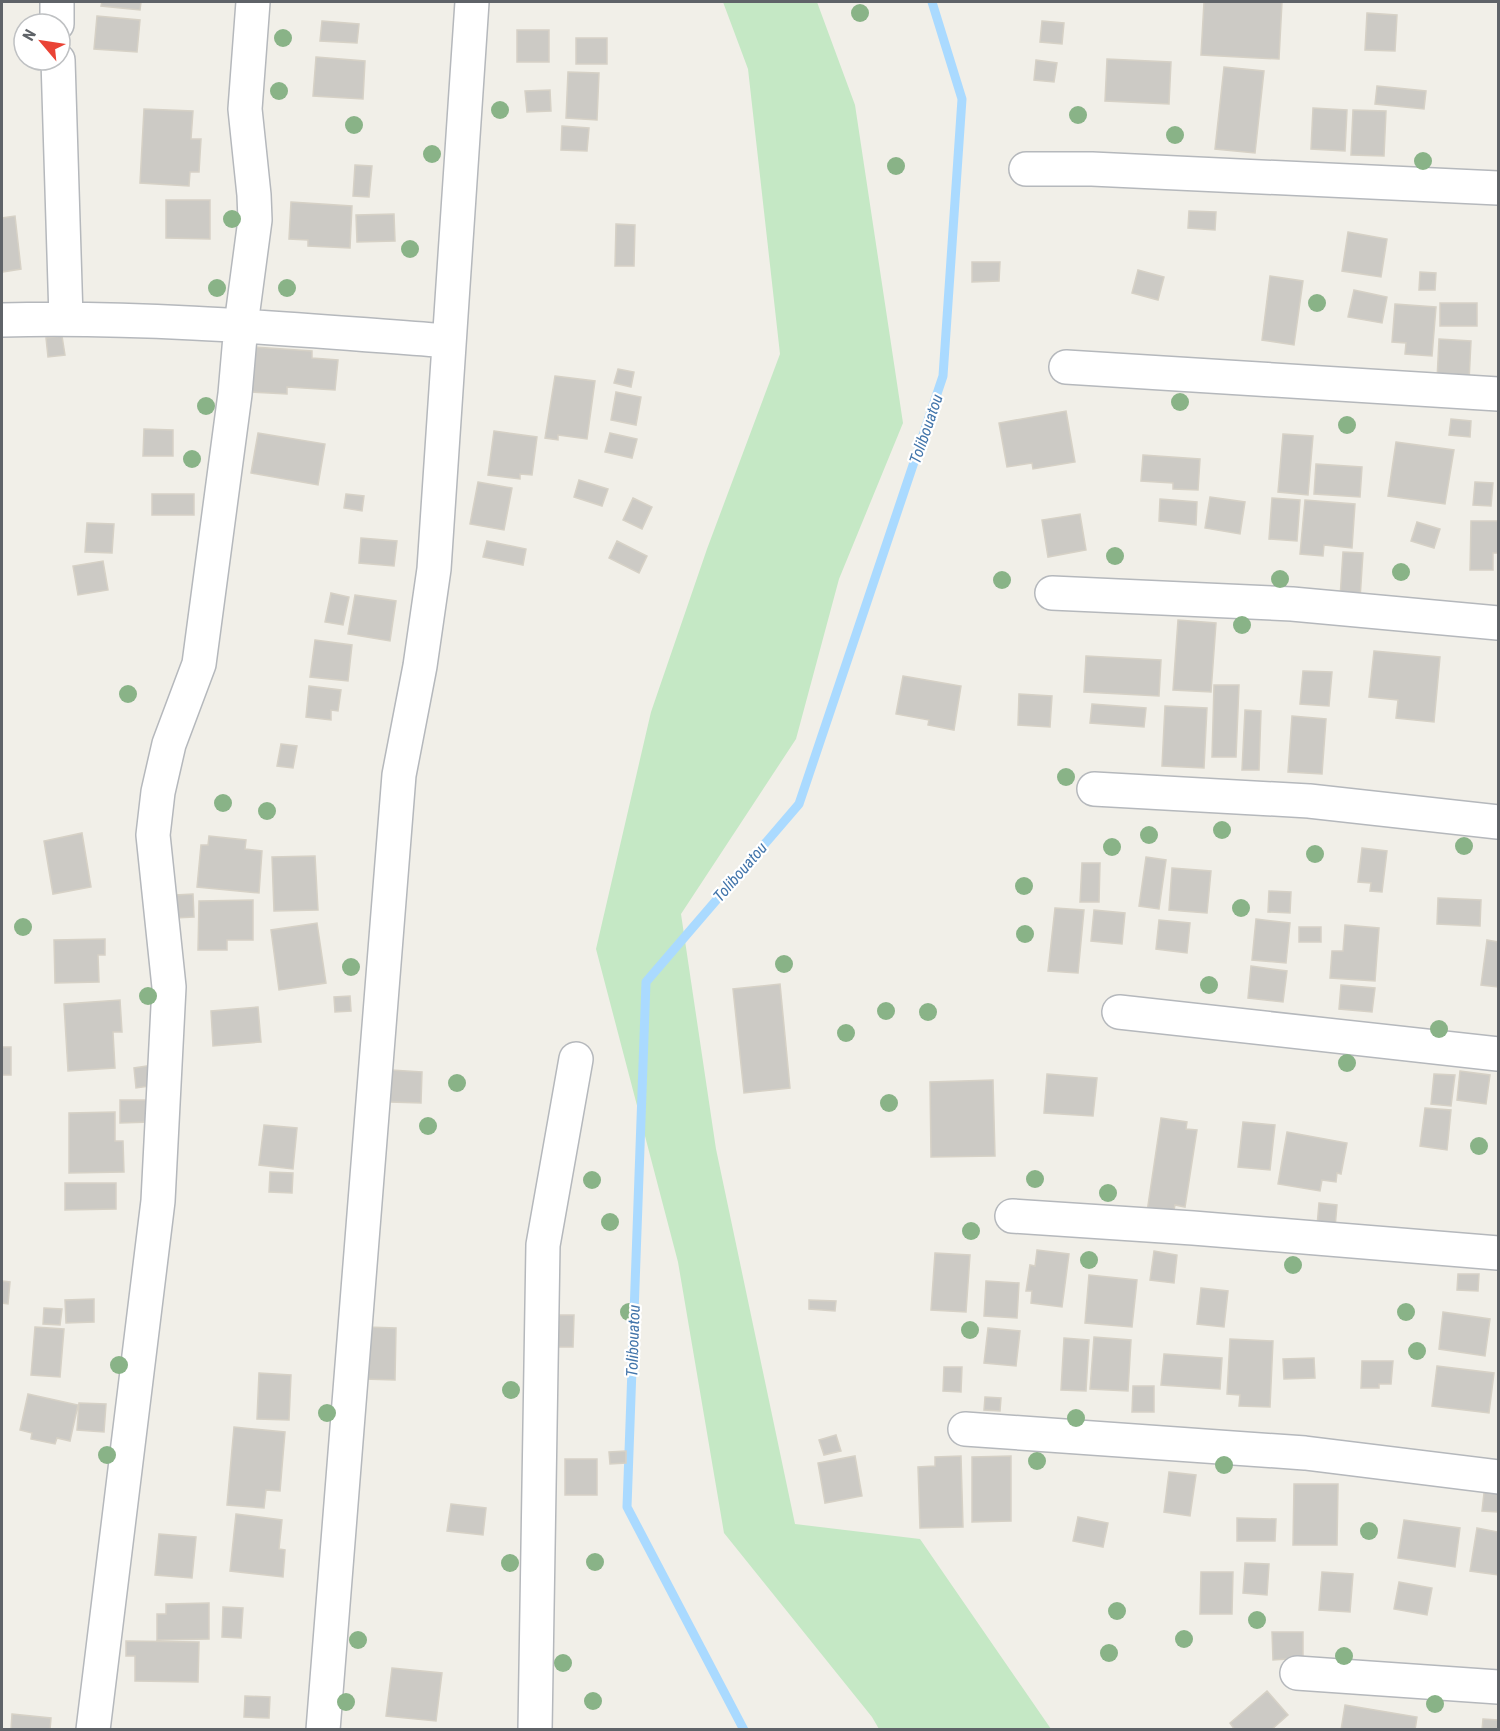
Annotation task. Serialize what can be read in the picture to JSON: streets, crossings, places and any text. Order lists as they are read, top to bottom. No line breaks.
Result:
{"water":["Tolibouatou"],"north":"top left"}
